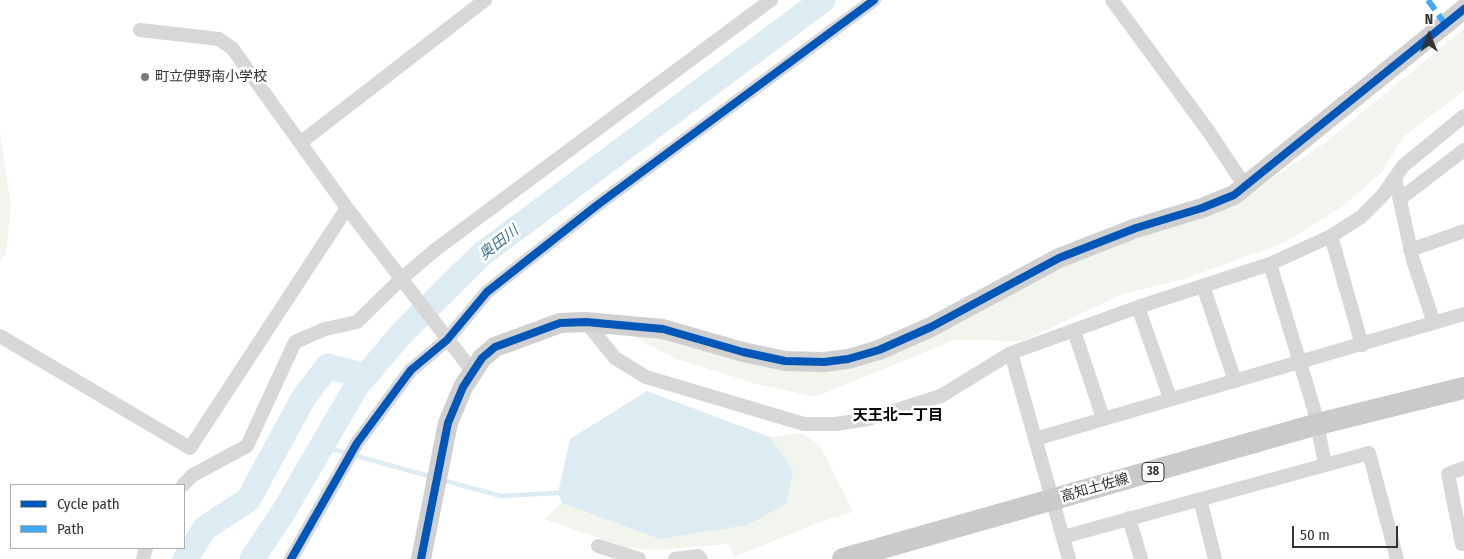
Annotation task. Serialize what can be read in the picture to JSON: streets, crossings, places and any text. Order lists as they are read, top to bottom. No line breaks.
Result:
{"streets":{"main road":["38","高知土佐線"]},"districts":["天王北一丁目"],"water":["奥田川"],"places":["町立伊野南小学校"],"legend":["Cycle path","Path"],"scale_bar":"50 m","north":"top"}
